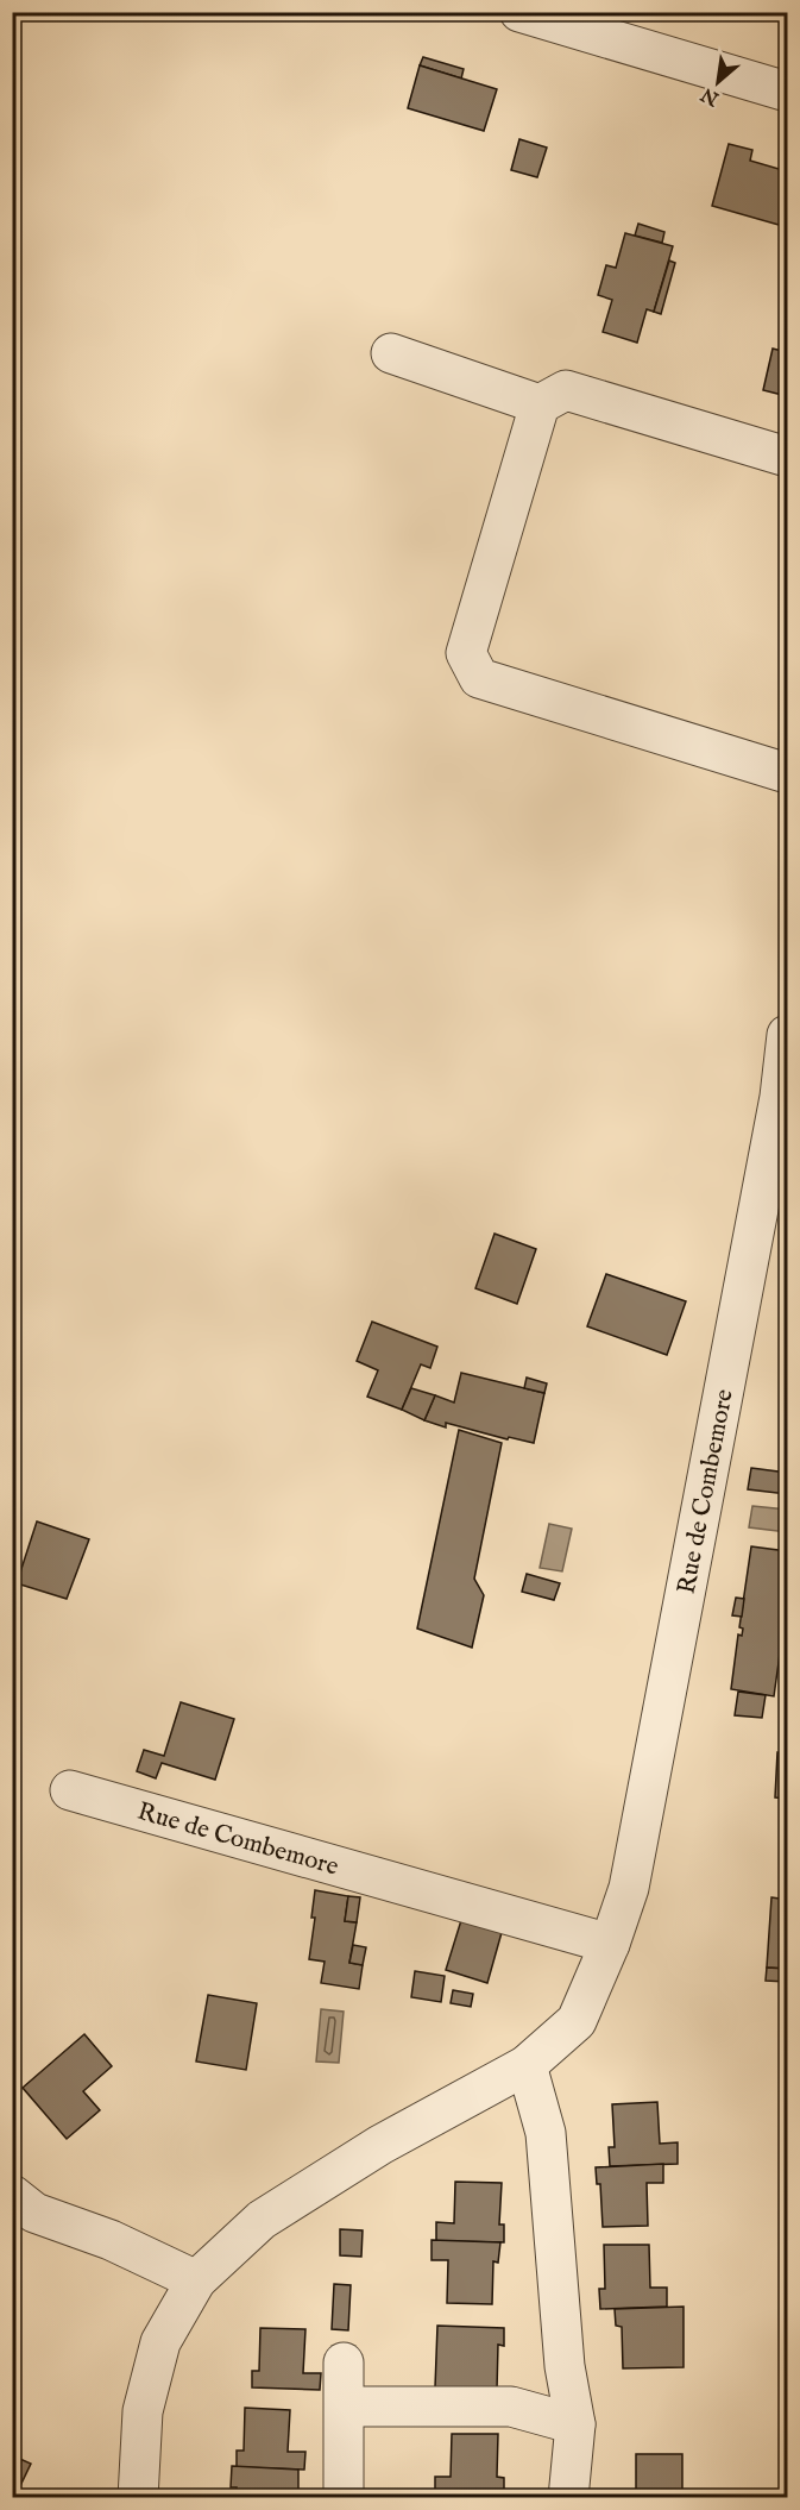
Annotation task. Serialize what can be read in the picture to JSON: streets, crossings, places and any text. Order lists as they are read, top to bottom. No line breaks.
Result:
{"streets":{"street":["Rue de Combemore"]},"north":"bottom left"}
